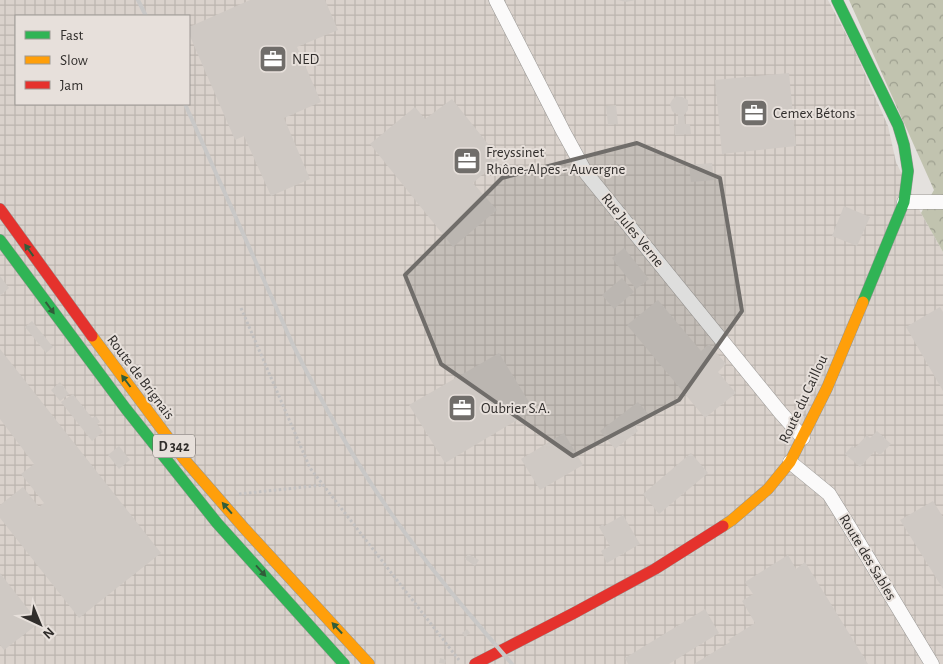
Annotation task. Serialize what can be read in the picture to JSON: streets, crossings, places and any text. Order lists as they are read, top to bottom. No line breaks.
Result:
{"streets":{"main road":["Route de Brignais","Route du Caillou","D 342"],"street":["Rue Jules Verne","Route des Sables"]},"crossings":[["Rue Jules Verne","Route du Caillou"],["Route du Caillou","Route des Sables"]],"places":{"office":["NED","Cemex Bétons","Freyssinet Rhône-Alpes - Auvergne","Oubrier S.A."]},"legend":["Fast","Slow","Jam"],"north":"bottom right"}
